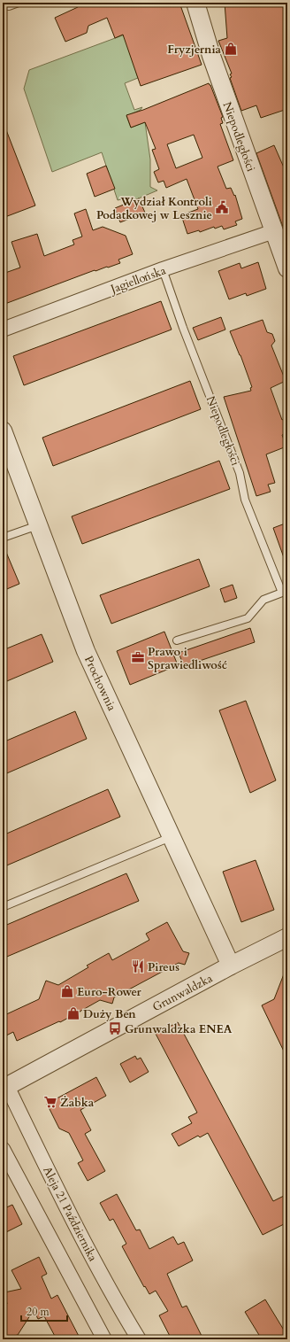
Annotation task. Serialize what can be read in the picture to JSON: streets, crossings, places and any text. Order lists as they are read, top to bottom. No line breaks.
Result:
{"streets":{"street":["Niepodległości","Jagiellońska","Prochownia","Grunwaldzka","Aleja 21 Października"]},"crossings":[["Niepodległości","Jagiellońska"],["Prochownia","Grunwaldzka"],["Grunwaldzka","Aleja 21 Października"]],"places":{"shop":["Fryzjernia","Euro-Rower","Duży Ben"],"public building":["Wydział Kontroli Podatkowej w Lesznie"],"office":["Prawo i Sprawiedliwość"],"restaurant":["Pireus"],"bus stop":["Grunwaldzka ENEA"],"supermarket":["Żabka"]},"scale_bar":"20 m"}
